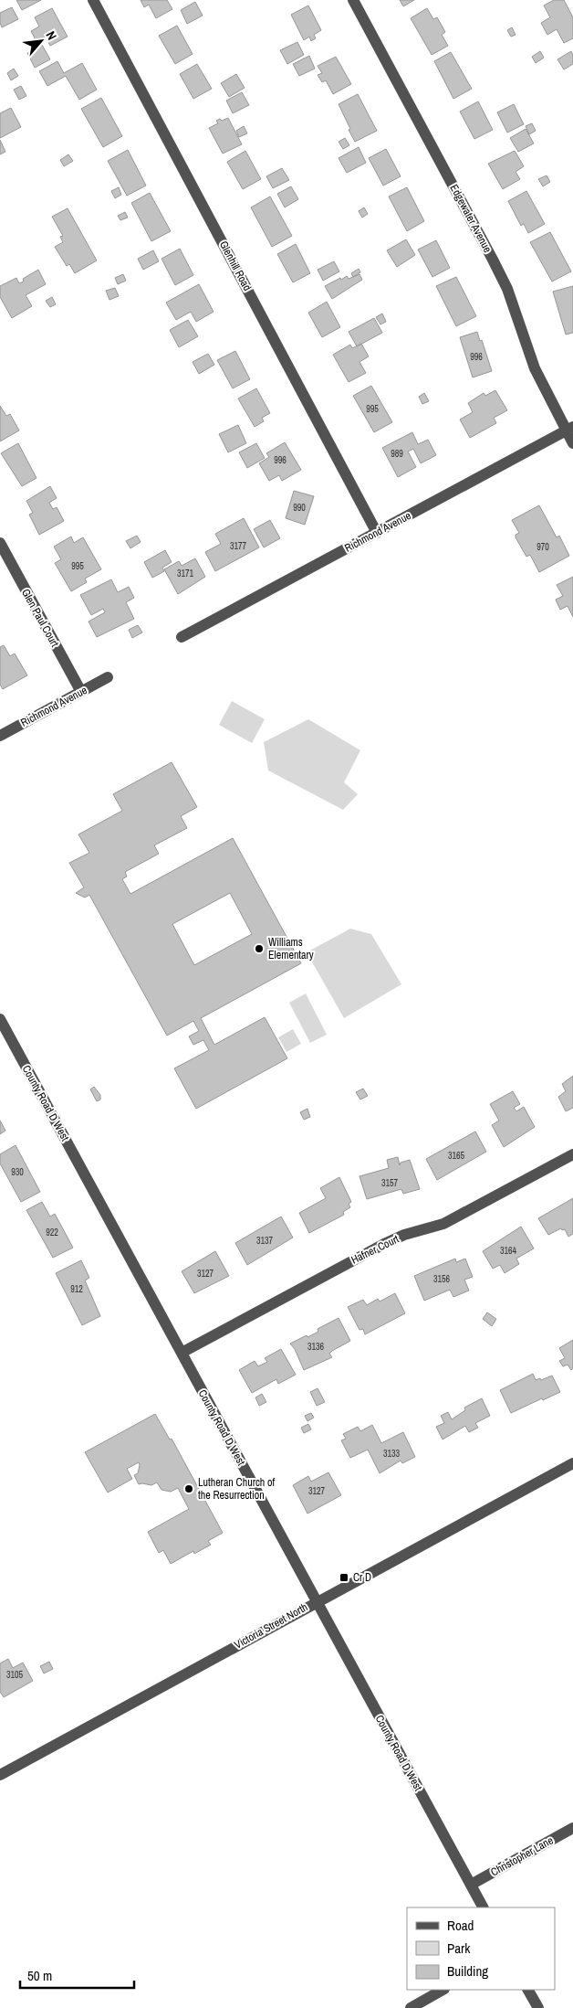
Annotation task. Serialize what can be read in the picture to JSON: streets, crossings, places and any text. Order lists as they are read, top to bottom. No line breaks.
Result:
{"streets":{"street":["Edgewater Avenue","Glenhill Road","Richmond Avenue","Glen Paul Court","County Road D West","Hafner Court","Victoria Street North","Christopher Lane"]},"crossings":[["Edgewater Avenue","Richmond Avenue"],["Glenhill Road","Richmond Avenue"],["Richmond Avenue","Glen Paul Court"],["County Road D West","Hafner Court"],["County Road D West","Victoria Street North"],["County Road D West","Christopher Lane"]],"places":{"other":["Williams Elementary","Lutheran Church of the Resurrection"],"transit":["Cr D"]},"house_numbers":["996","995","989","996","990","3177","970","995","3171","3165","930","3157","922","3137","3164","3127","3156","912","3136","3133","3127","3105"],"legend":["Road","Park","Building"],"scale_bar":"50 m","north":"top right"}
